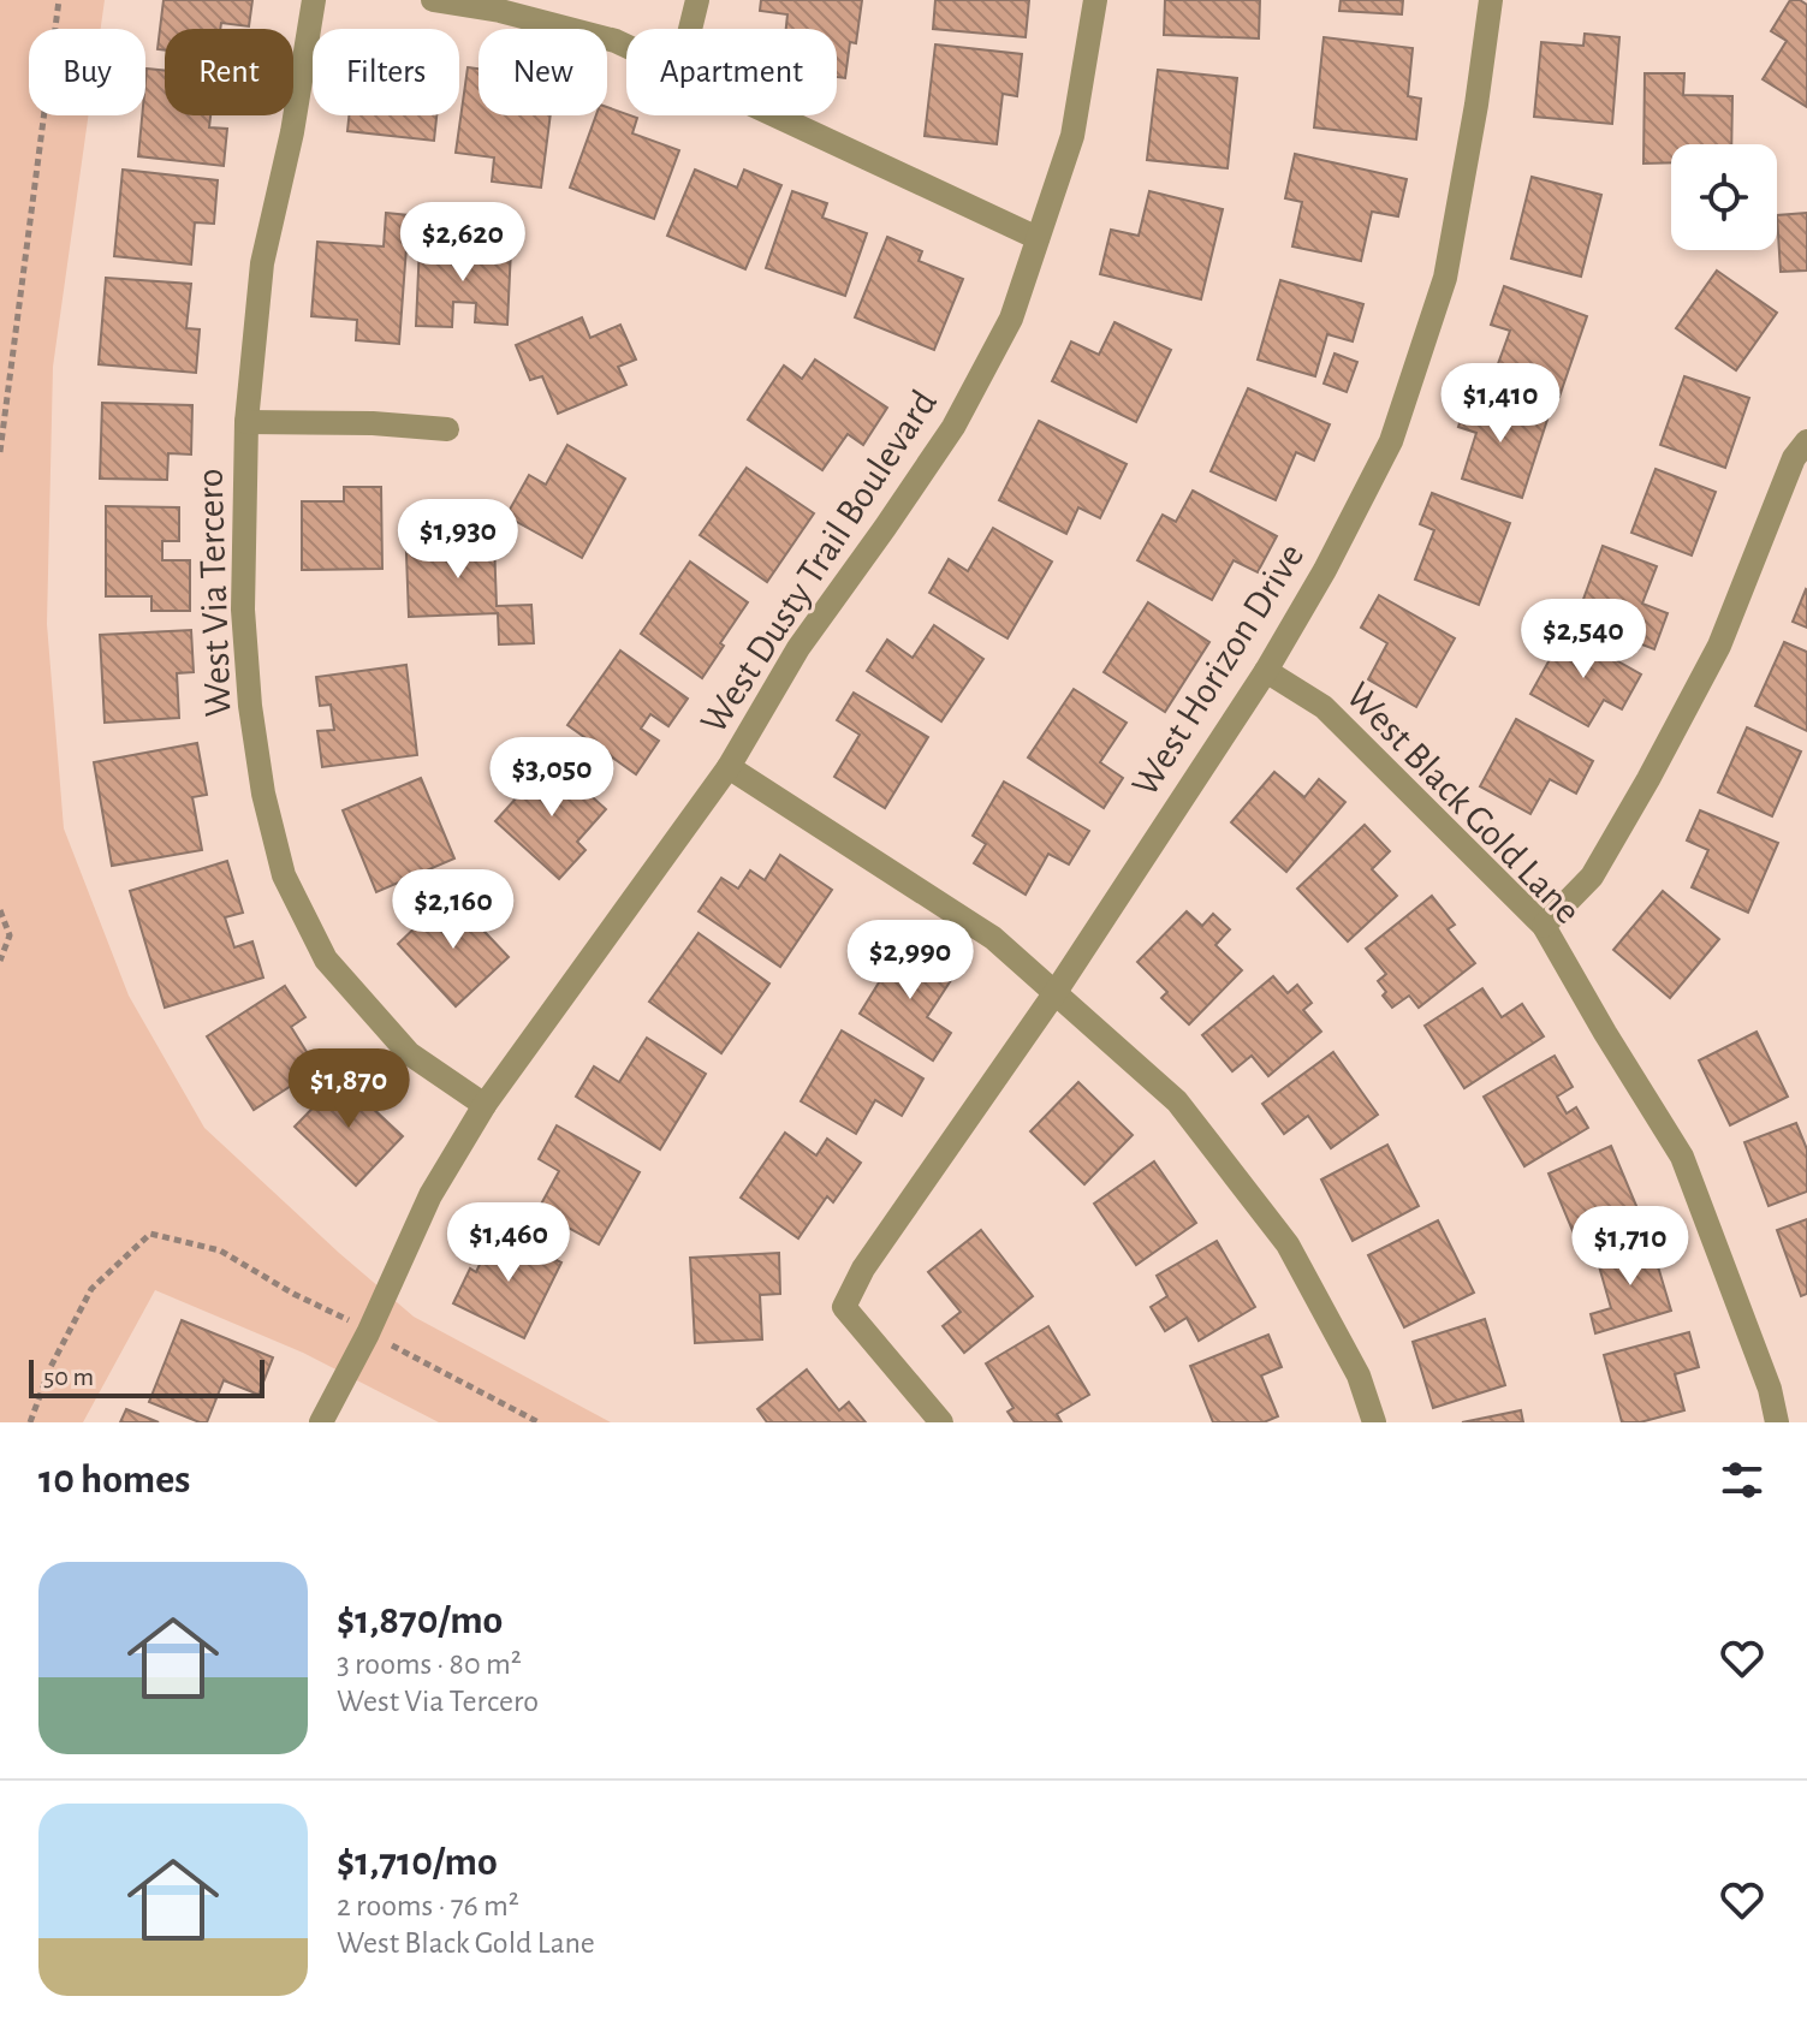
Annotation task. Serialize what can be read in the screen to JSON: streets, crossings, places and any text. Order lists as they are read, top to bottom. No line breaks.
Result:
{"streets":{"street":["West Dusty Trail Boulevard","West Via Tercero","West Horizon Drive","West Black Gold Lane"]},"crossings":[["West Dusty Trail Boulevard","West Via Tercero"],["West Horizon Drive","West Black Gold Lane"]],"scale_bar":"50 m","page":{"chip":["Buy","Rent","Filters","New","Apartment"],"price":["$2,620","$1,410","$1,930","$2,540","$3,050","$2,160","$2,990","$1,870","$1,460","$1,710"],"scale":"50 m","heading":"10 homes","list":[{"name":"$1,870/mo","note":"3 rooms · 80 m² · West Via Tercero"},{"name":"$1,710/mo","note":"2 rooms · 76 m² · West Black Gold Lane"}]}}
